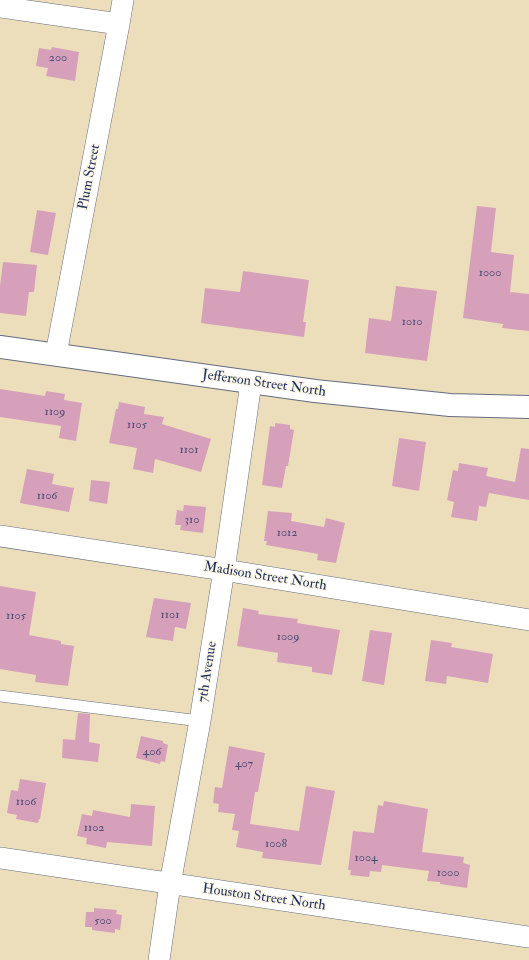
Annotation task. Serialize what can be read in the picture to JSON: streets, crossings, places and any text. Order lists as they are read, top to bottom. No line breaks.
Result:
{"streets":{"main road":["Jefferson Street North"],"street":["Plum Street","Madison Street North","7th Avenue","Houston Street North"]},"crossings":[["Plum Street","Jefferson Street North"],["Jefferson Street North","7th Avenue"],["Madison Street North","7th Avenue"],["7th Avenue","Houston Street North"]],"house_numbers":["200","1000","1010","1109","1105","1101","1106","310","1012","1101","1105","1009","406","407","1106","1102","1008","1004","1000","500"]}
